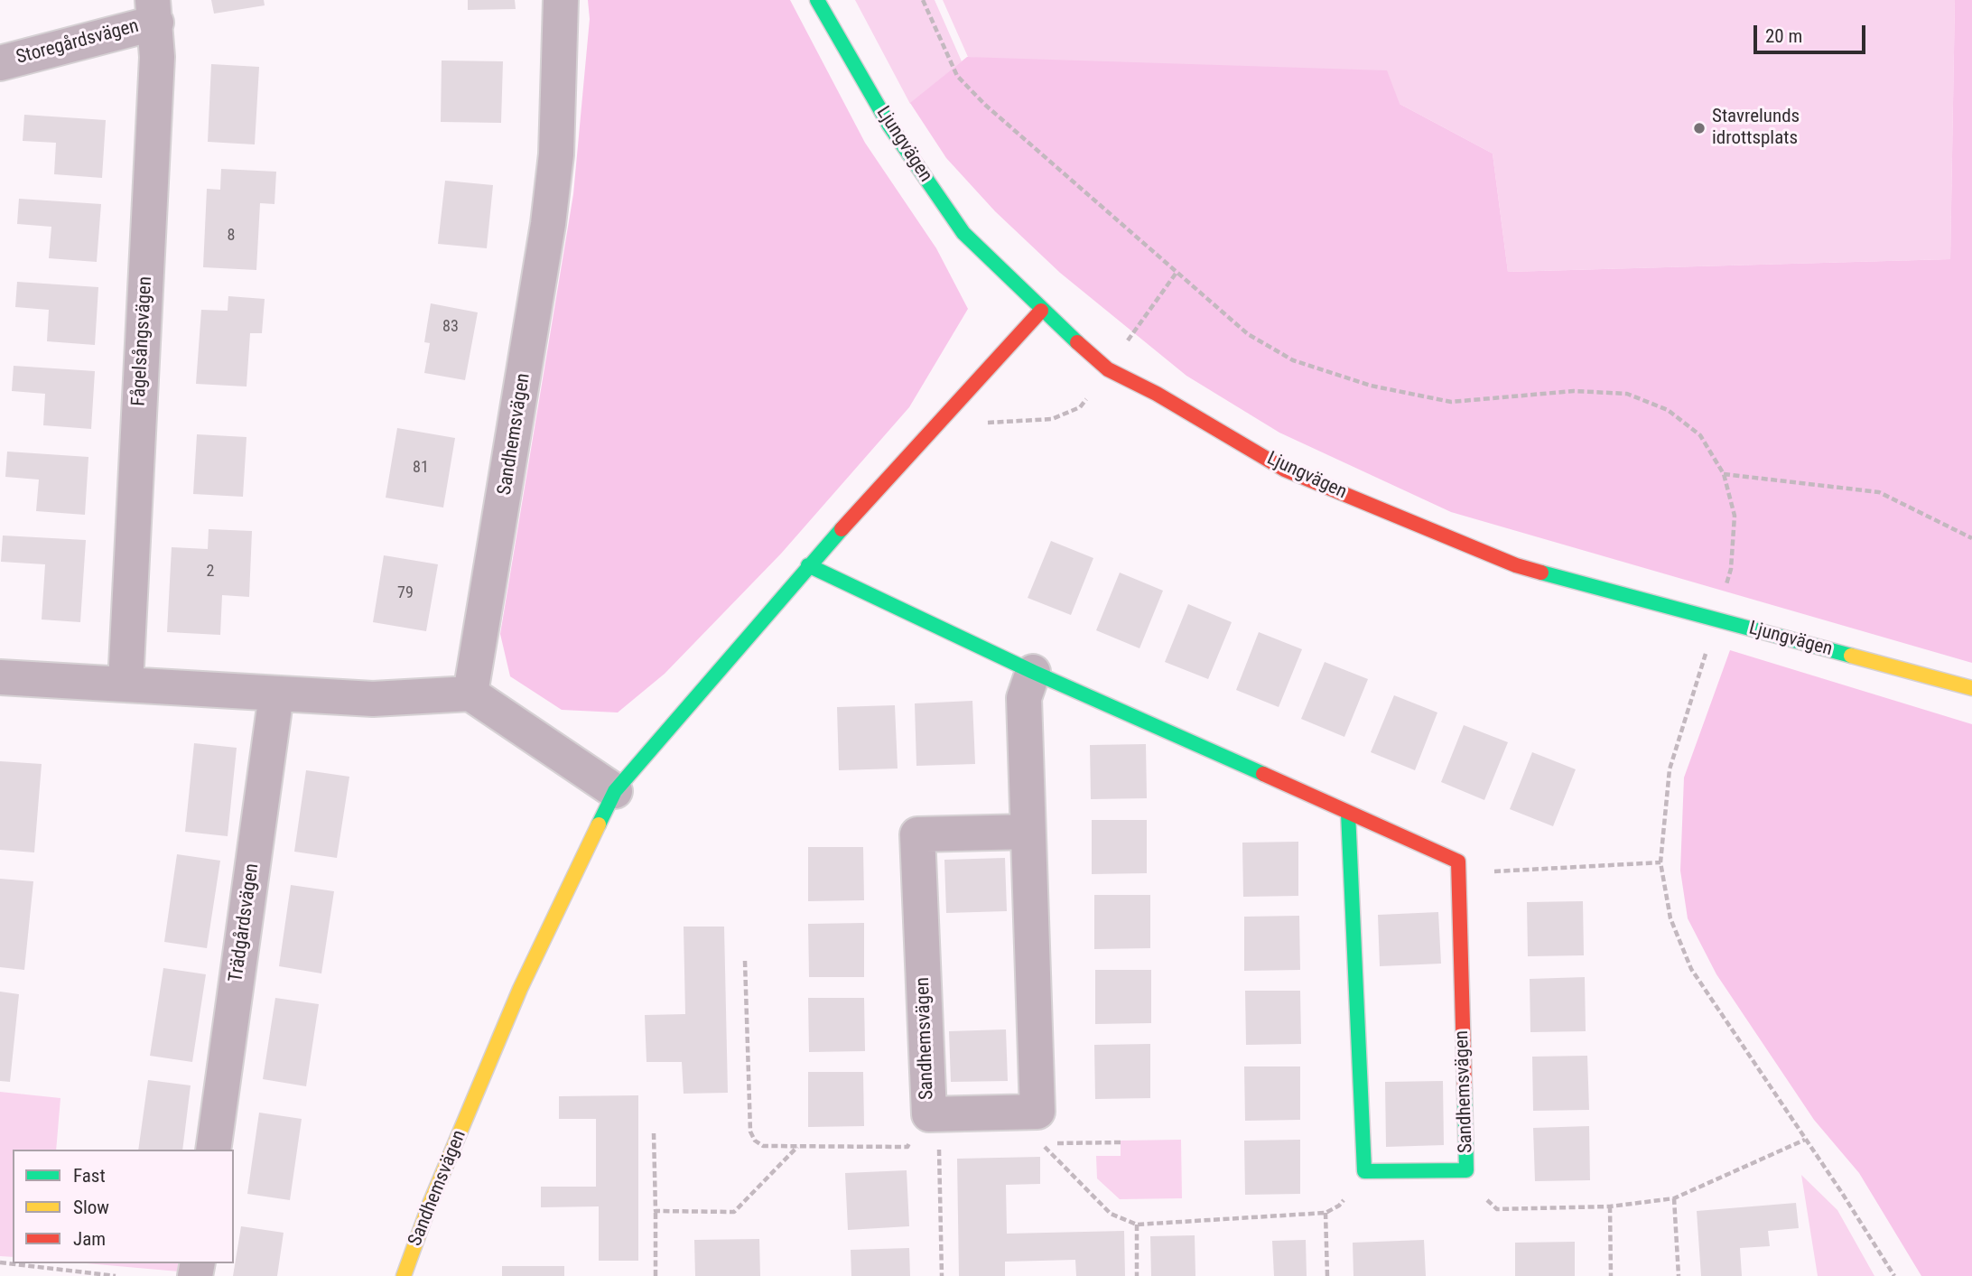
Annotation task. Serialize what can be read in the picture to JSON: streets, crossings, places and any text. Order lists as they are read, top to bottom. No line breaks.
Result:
{"streets":{"street":["Storegårdsvägen","Ljungvägen","Fågelsångsvägen","Sandhemsvägen","Trädgårdsvägen"]},"crossings":[["Storegårdsvägen","Fågelsångsvägen"],["Ljungvägen","Sandhemsvägen"]],"places":["Stavrelunds idrottsplats"],"house_numbers":["8","83","81","2","79"],"legend":["Fast","Slow","Jam"],"scale_bar":"20 m"}
